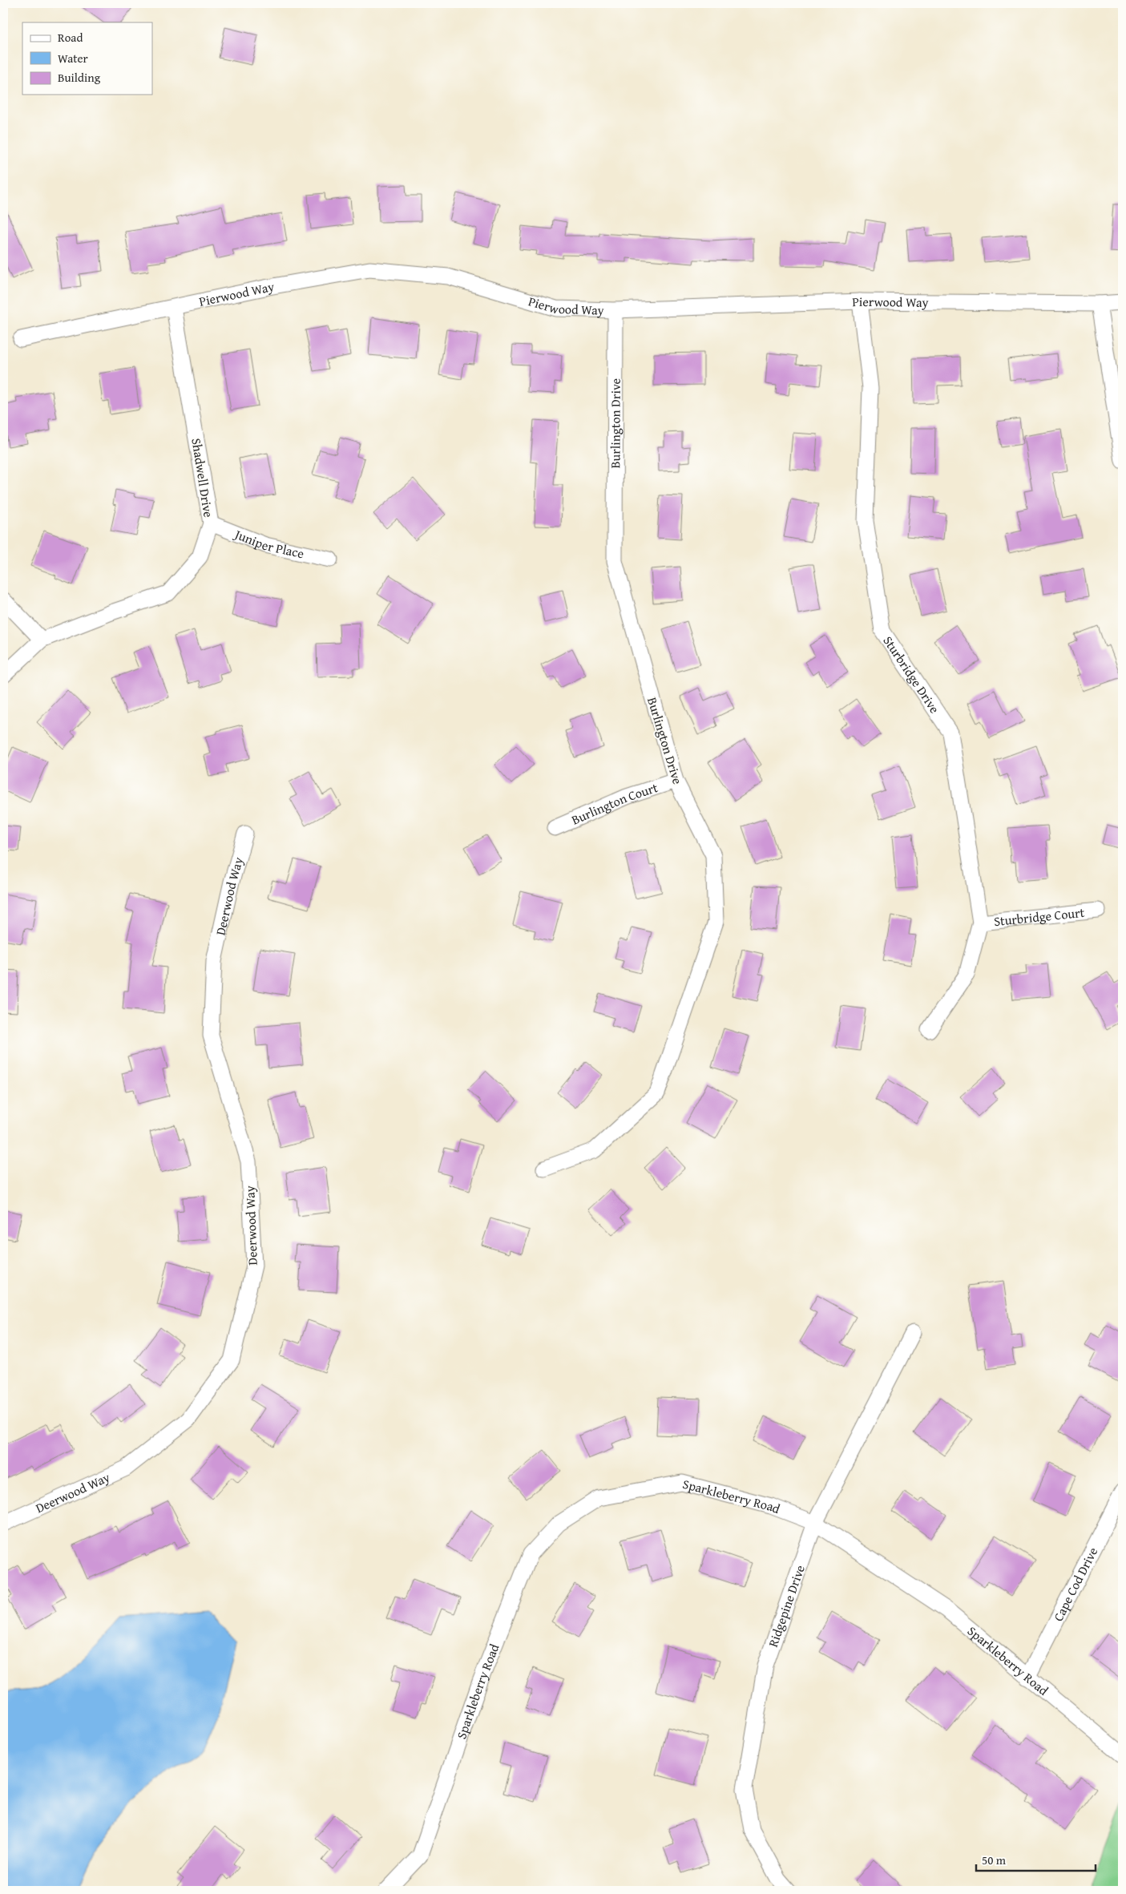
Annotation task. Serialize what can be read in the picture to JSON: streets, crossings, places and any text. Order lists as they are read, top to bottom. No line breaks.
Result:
{"streets":{"street":["Pierwood Way","Burlington Drive","Shadwell Drive","Juniper Place","Sturbridge Drive","Burlington Court","Deerwood Way","Sturbridge Court","Sparkleberry Road","Cape Cod Drive","Ridgepine Drive"]},"crossings":[["Pierwood Way","Burlington Drive"],["Pierwood Way","Shadwell Drive"],["Pierwood Way","Sturbridge Drive"],["Burlington Drive","Burlington Court"],["Shadwell Drive","Juniper Place"],["Sturbridge Drive","Sturbridge Court"],["Sparkleberry Road","Cape Cod Drive"],["Sparkleberry Road","Ridgepine Drive"]],"legend":["Road","Water","Building"],"scale_bar":"50 m"}
